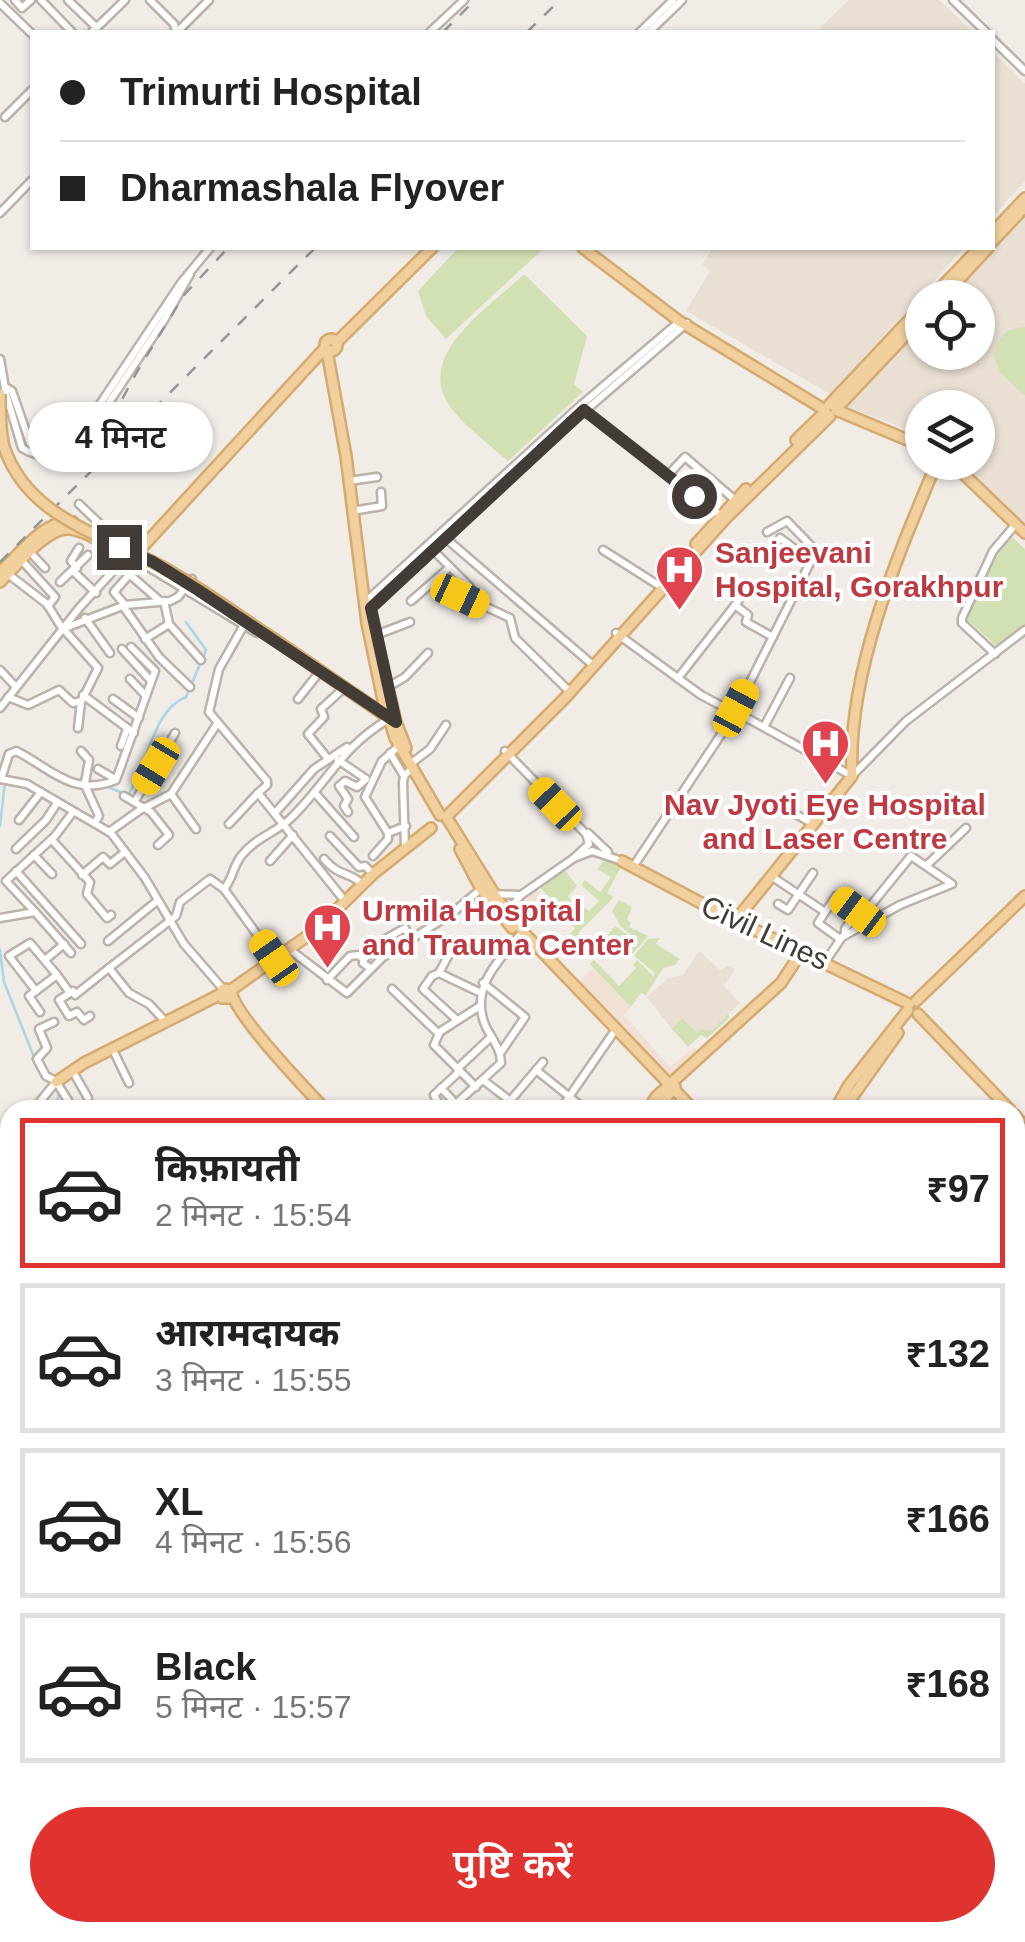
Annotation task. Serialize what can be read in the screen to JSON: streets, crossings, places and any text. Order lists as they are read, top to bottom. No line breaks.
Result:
{"streets":{"main road":["Civil Lines"]},"places":{"hospital":["Sanjeevani Hospital, Gorakhpur","Nav Jyoti Eye Hospital and Laser Centre","Urmila Hospital and Trauma Center"]},"page":{"banner":["Trimurti Hospital","Dharmashala Flyover"],"bubble":"4 मिनट","list":[{"name":"किफ़ायती","note":"2 मिनट · 15:54","value":"₹97"},{"name":"आरामदायक","note":"3 मिनट · 15:55","value":"₹132"},{"name":"XL","note":"4 मिनट · 15:56","value":"₹166"},{"name":"Black","note":"5 मिनट · 15:57","value":"₹168"}],"buttons":"पुष्टि करें"}}
